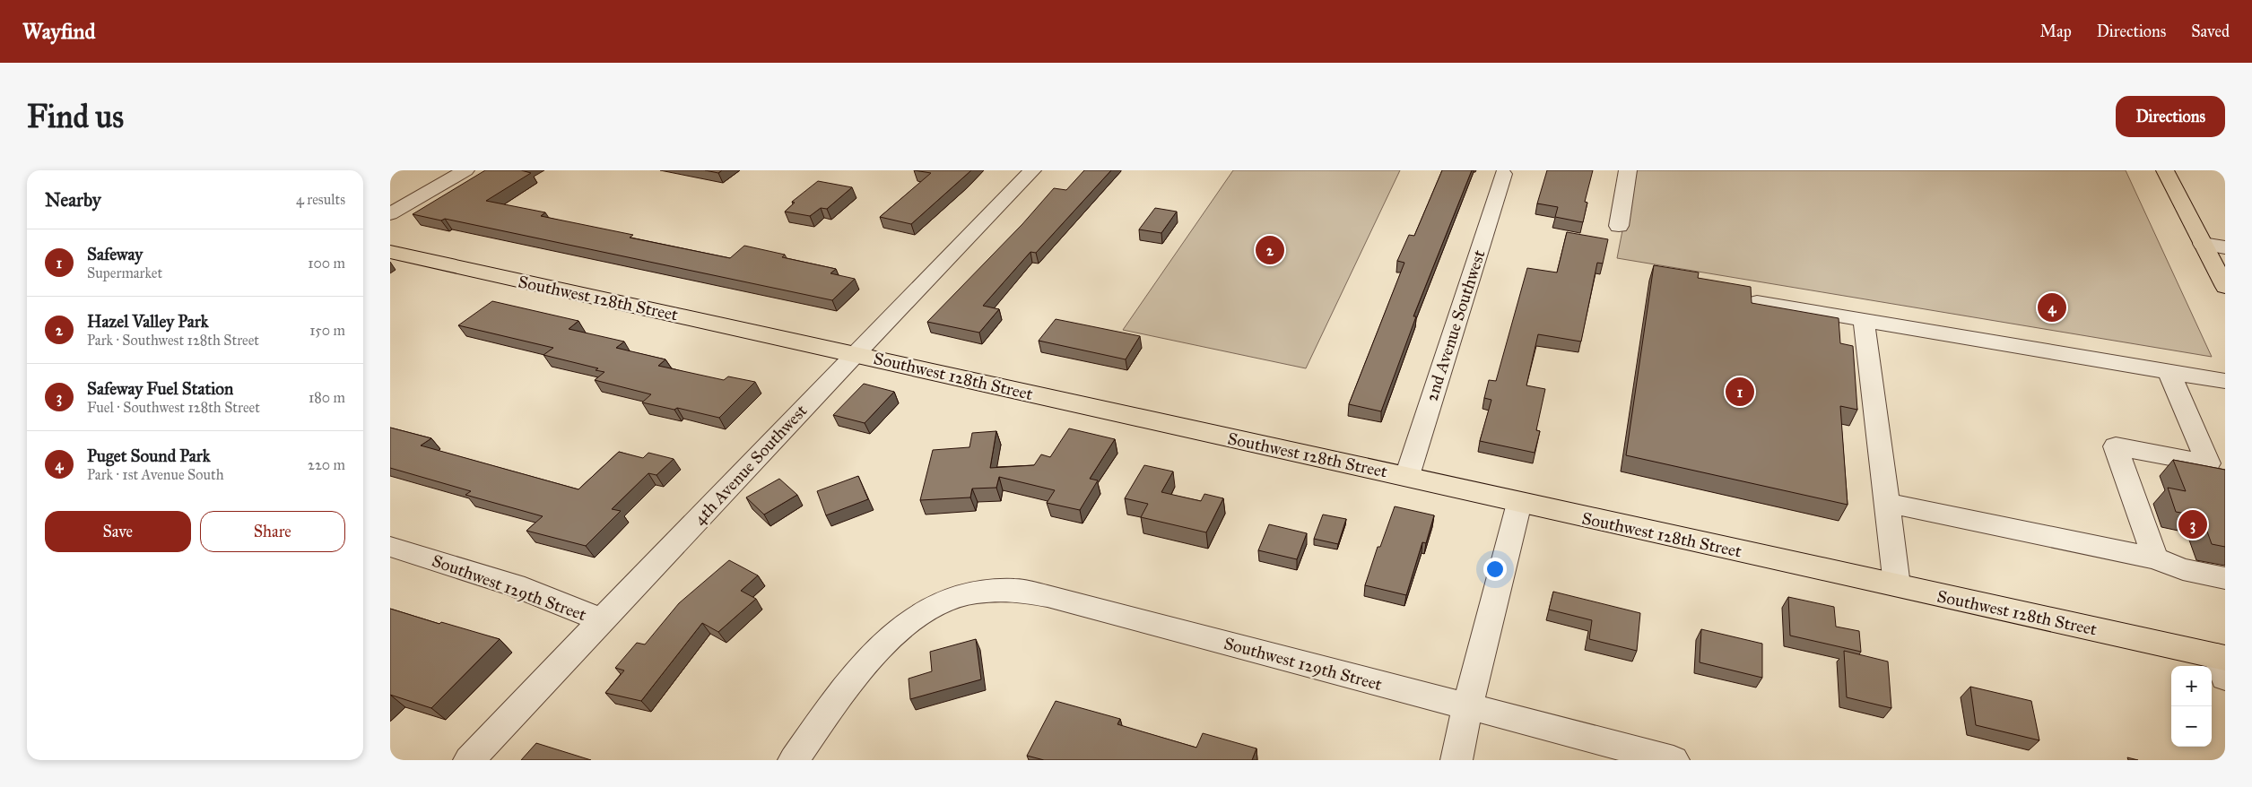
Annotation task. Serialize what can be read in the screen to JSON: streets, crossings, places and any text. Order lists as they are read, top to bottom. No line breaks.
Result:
{"streets":{"main road":["Southwest 128th Street"],"street":["2nd Avenue Southwest","4th Avenue Southwest","Southwest 129th Street"]},"crossings":[["Southwest 128th Street","2nd Avenue Southwest"],["Southwest 128th Street","4th Avenue Southwest"],["4th Avenue Southwest","Southwest 129th Street"]],"page":{"header":"Wayfind","nav":["Map","Directions","Saved"],"buttons":["Directions",["Save","Share"]],"title":"Find us","heading":["Nearby","4 results"],"list":[{"mark":"1","name":"Safeway","note":"Supermarket","value":"100 m"},{"mark":"2","name":"Hazel Valley Park","note":"Park · Southwest 128th Street","value":"150 m"},{"mark":"3","name":"Safeway Fuel Station","note":"Fuel · Southwest 128th Street","value":"180 m"},{"mark":"4","name":"Puget Sound Park","note":"Park · 1st Avenue South","value":"220 m"}],"pins":["2","4","1","3"],"map_buttons":["+","−"]}}
